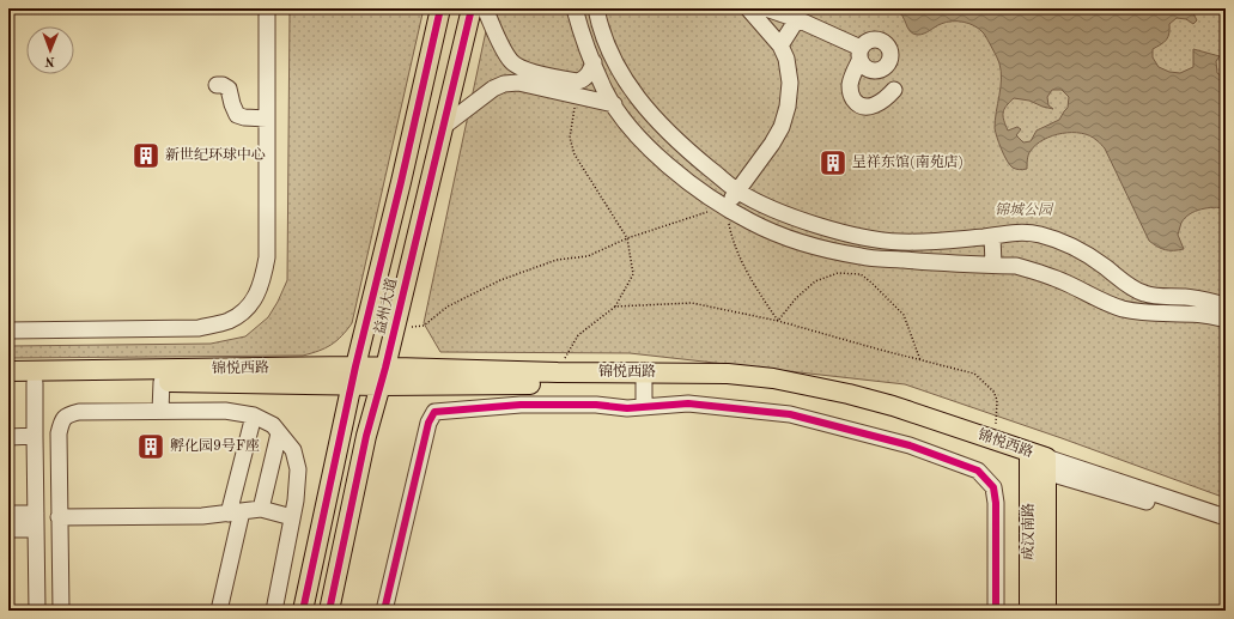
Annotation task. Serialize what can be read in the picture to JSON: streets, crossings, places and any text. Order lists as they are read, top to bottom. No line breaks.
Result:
{"streets":{"main road":["益州大道","锦悦西路","成汉南路"]},"crossings":[["益州大道","锦悦西路"],["锦悦西路","成汉南路"]],"parks":["锦城公园"],"places":{"building":["新世纪环球中心","呈祥东馆(南苑店)","孵化园9号F座"]},"north":"bottom"}
